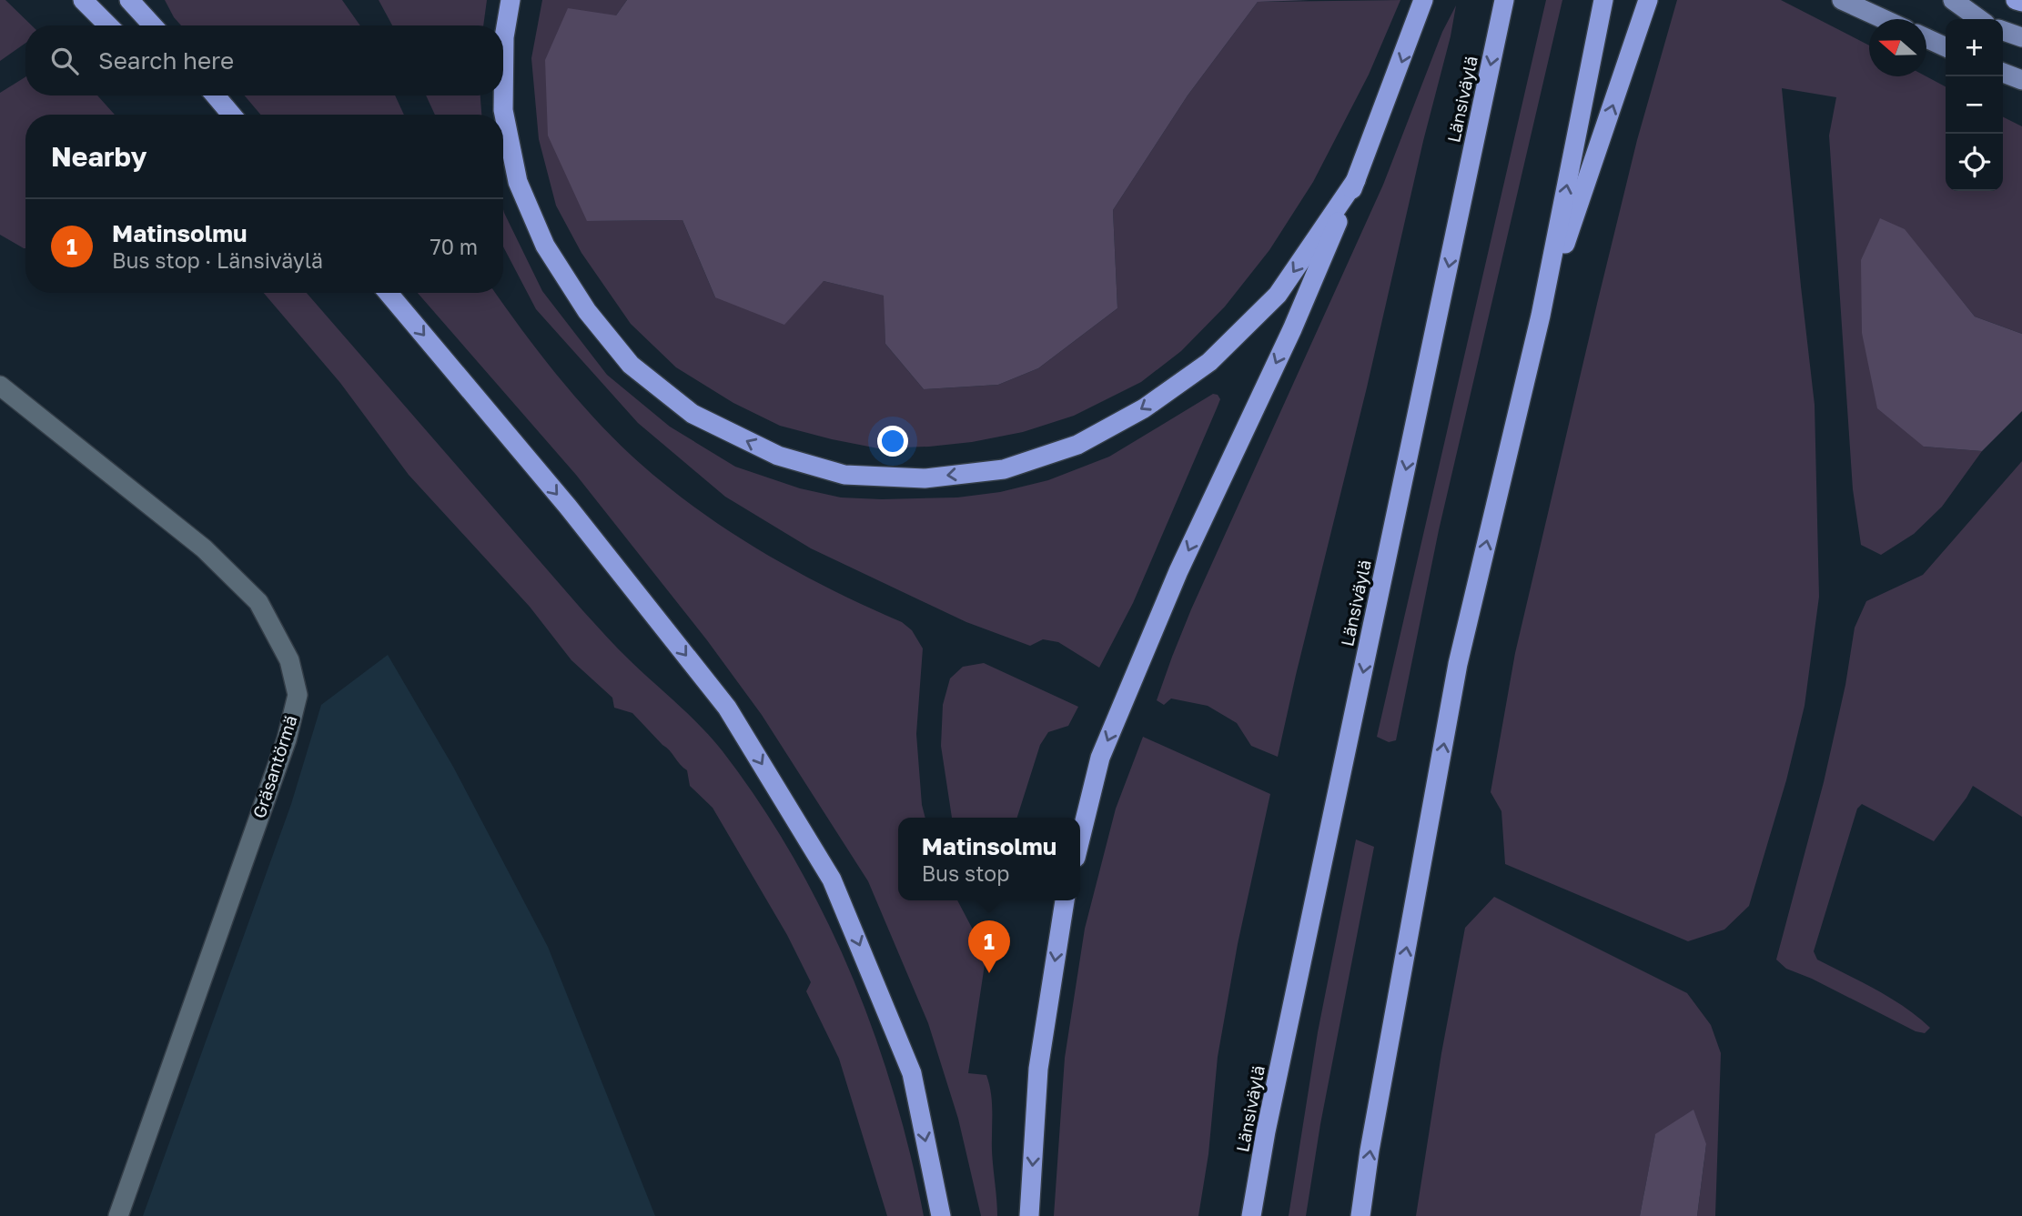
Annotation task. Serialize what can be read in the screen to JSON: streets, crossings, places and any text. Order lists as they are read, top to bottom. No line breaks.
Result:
{"streets":{"highway":["Länsiväylä"],"street":["Gräsantörmä"]},"north":"left","page":{"map_buttons":["+","−"],"search":"Search here","heading":"Nearby","list":[{"mark":"1","name":"Matinsolmu","note":"Bus stop · Länsiväylä","value":"70 m"}],"popup":["Matinsolmu","Bus stop"],"pins":"1"}}
